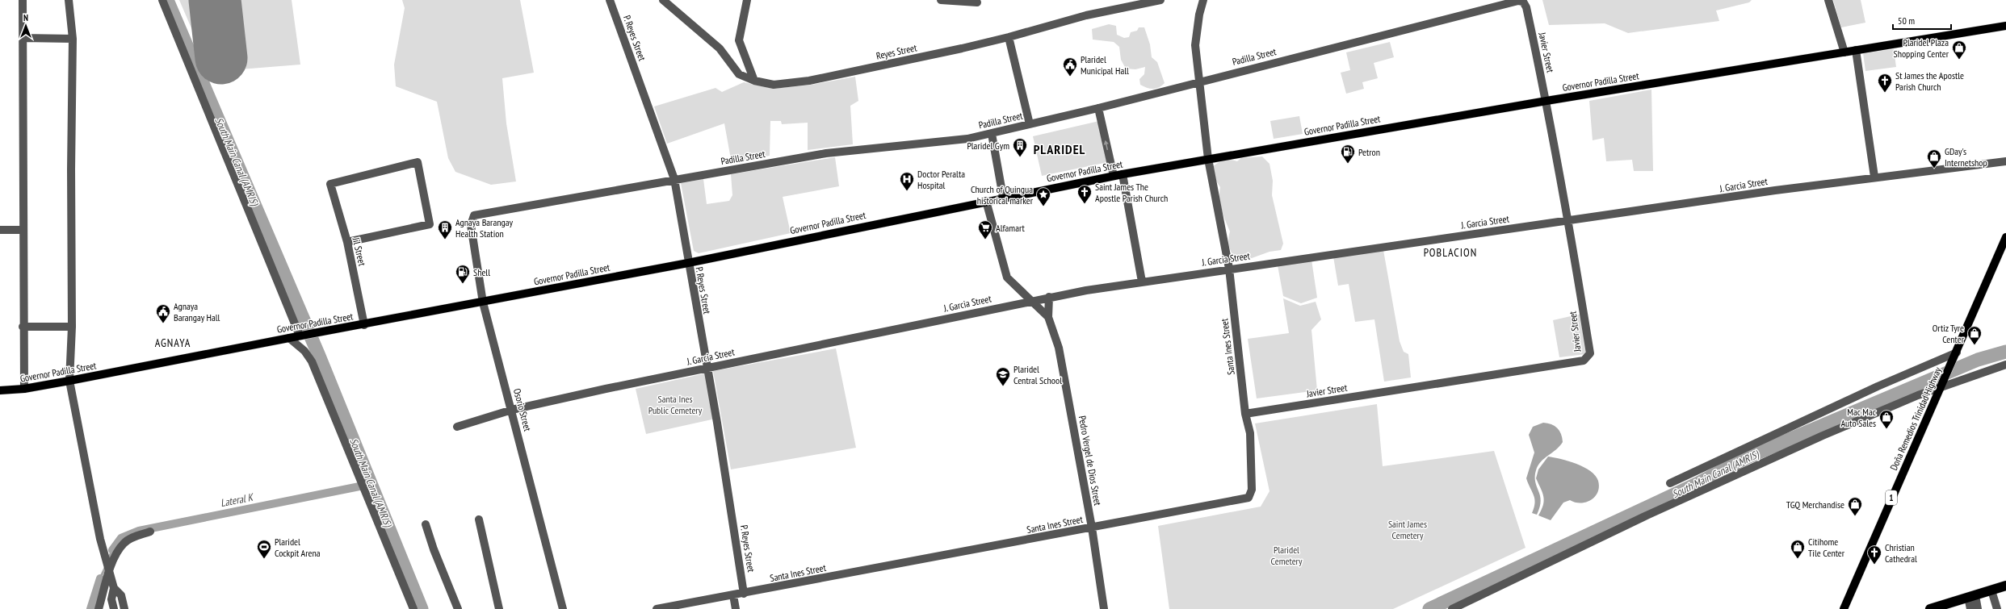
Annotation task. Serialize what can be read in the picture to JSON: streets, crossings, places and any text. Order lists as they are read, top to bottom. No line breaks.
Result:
{"streets":{"main road":["Governor Padilla Street","Doña Remedios Trinidad Highway","1"],"street":["P. Reyes Street","Reyes Street","Javier Street","Padilla Street","J. Garcia Street","Jil Street","Santa Ines Street","Osorio Street","Pedro Vergel de Dios Street"]},"crossings":[["P. Reyes Street","Padilla Street"],["P. Reyes Street","Governor Padilla Street"],["P. Reyes Street","J. Garcia Street"],["P. Reyes Street","Santa Ines Street"],["Javier Street","Padilla Street"],["Javier Street","Governor Padilla Street"],["Javier Street","J. Garcia Street"],["Javier Street","Santa Ines Street"],["Padilla Street","Santa Ines Street"],["Padilla Street","Osorio Street"],["Governor Padilla Street","Jil Street"],["Governor Padilla Street","Santa Ines Street"],["Governor Padilla Street","Osorio Street"],["Governor Padilla Street","Pedro Vergel de Dios Street"],["J. Garcia Street","Santa Ines Street"],["J. Garcia Street","Osorio Street"],["J. Garcia Street","Pedro Vergel de Dios Street"],["Santa Ines Street","Pedro Vergel de Dios Street"]],"districts":["PLARIDEL","POBLACION","AGNAYA"],"water":["South Main Canal (AMRIS)","Lateral K"],"parks":["Santa Ines Public Cemetery","Saint James Cemetery","Plaridel Cemetery"],"places":{"shop":["Plaridel Plaza Shopping Center","GDay's Internetshop","Ortiz Tyre Center","Mac Mac Auto Sales","TGQ Merchandise","Citihome Tile Center"],"public building":["Plaridel Municipal Hall","Agnaya Barangay Hall"],"church":["St James the Apostle Parish Church","Saint James The Apostle Parish Church","Christian Cathedral"],"building":["Plaridel Gym","Agnaya Barangay Health Station"],"fuel station":["Petron","Shell"],"hospital":["Doctor Peralta Hospital"],"place":["Church of Quingua historical marker"],"supermarket":["Alfamart"],"school or university":["Plaridel Central School"],"sports":["Plaridel Cockpit Arena"]},"scale_bar":"50 m","north":"top"}
